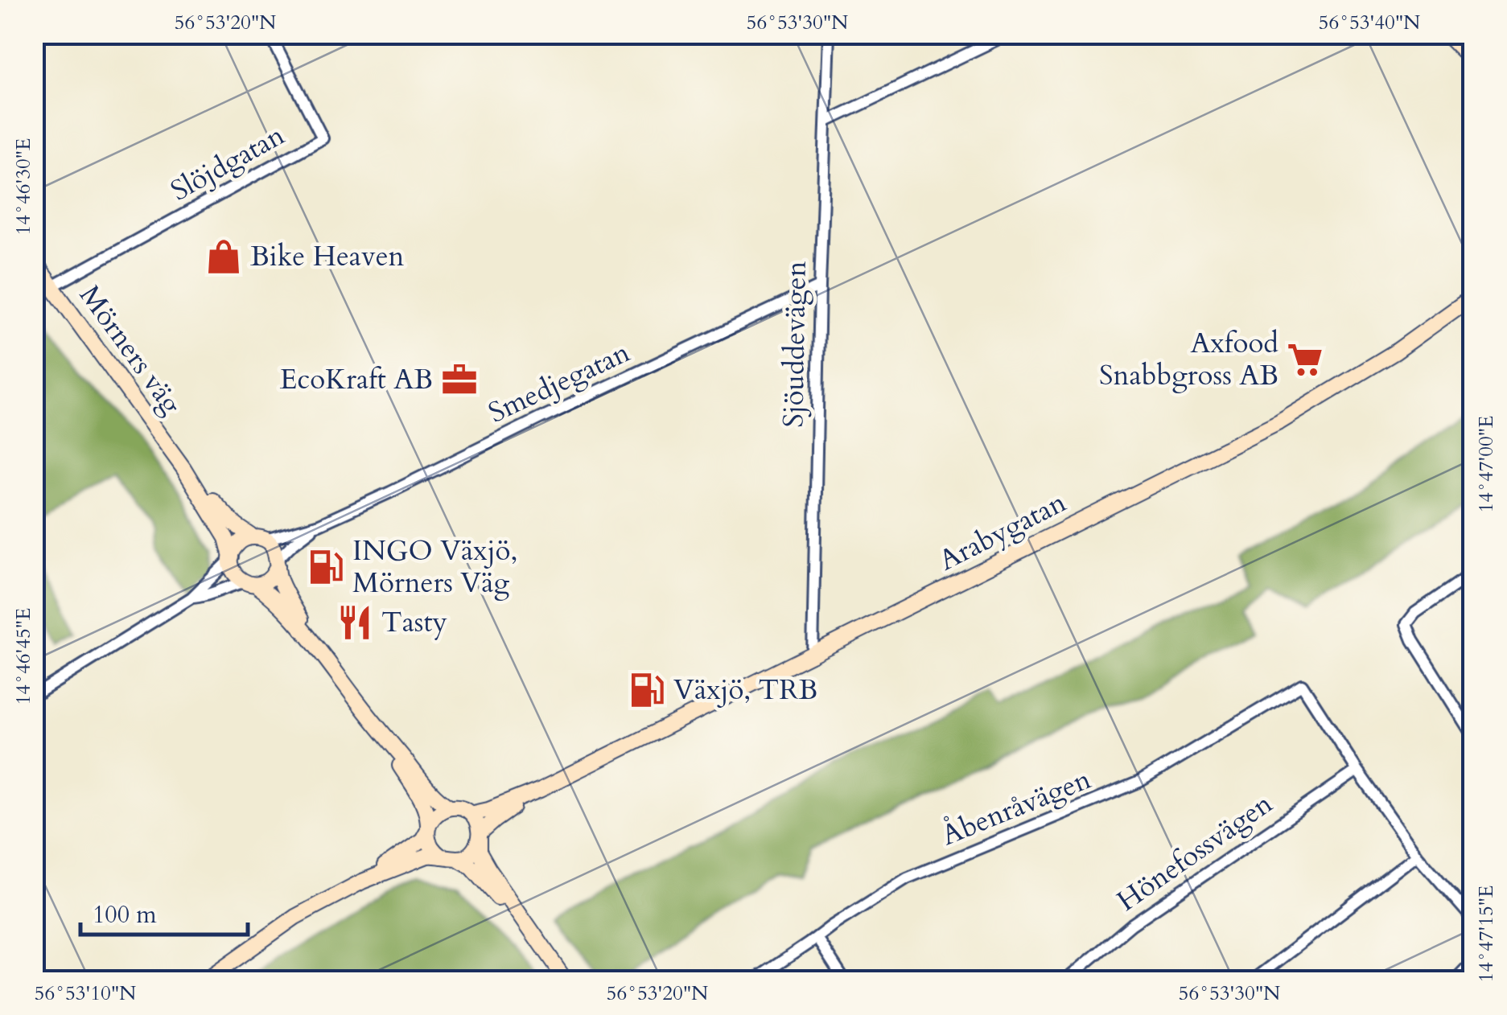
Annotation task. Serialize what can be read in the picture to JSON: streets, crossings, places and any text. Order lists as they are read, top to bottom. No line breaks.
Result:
{"streets":{"street":["Slöjdgatan","Sjöuddevägen","Mörners väg","Smedjegatan","Arabygatan","Åbenråvägen","Hönefossvägen"]},"crossings":[["Slöjdgatan","Mörners väg"],["Sjöuddevägen","Smedjegatan"],["Sjöuddevägen","Arabygatan"],["Mörners väg","Smedjegatan"],["Åbenråvägen","Hönefossvägen"]],"places":{"shop":["Bike Heaven"],"supermarket":["Axfood Snabbgross AB"],"office":["EcoKraft AB"],"fuel station":["INGO Växjö, Mörners Väg","Växjö, TRB"],"restaurant":["Tasty"]},"scale_bar":"100 m","coordinates":["56°53'20\"N","56°53'30\"N","56°53'40\"N","14°46'30\"E","14°47'00\"E","14°46'45\"E","14°47'15\"E","56°53'10\"N"]}
